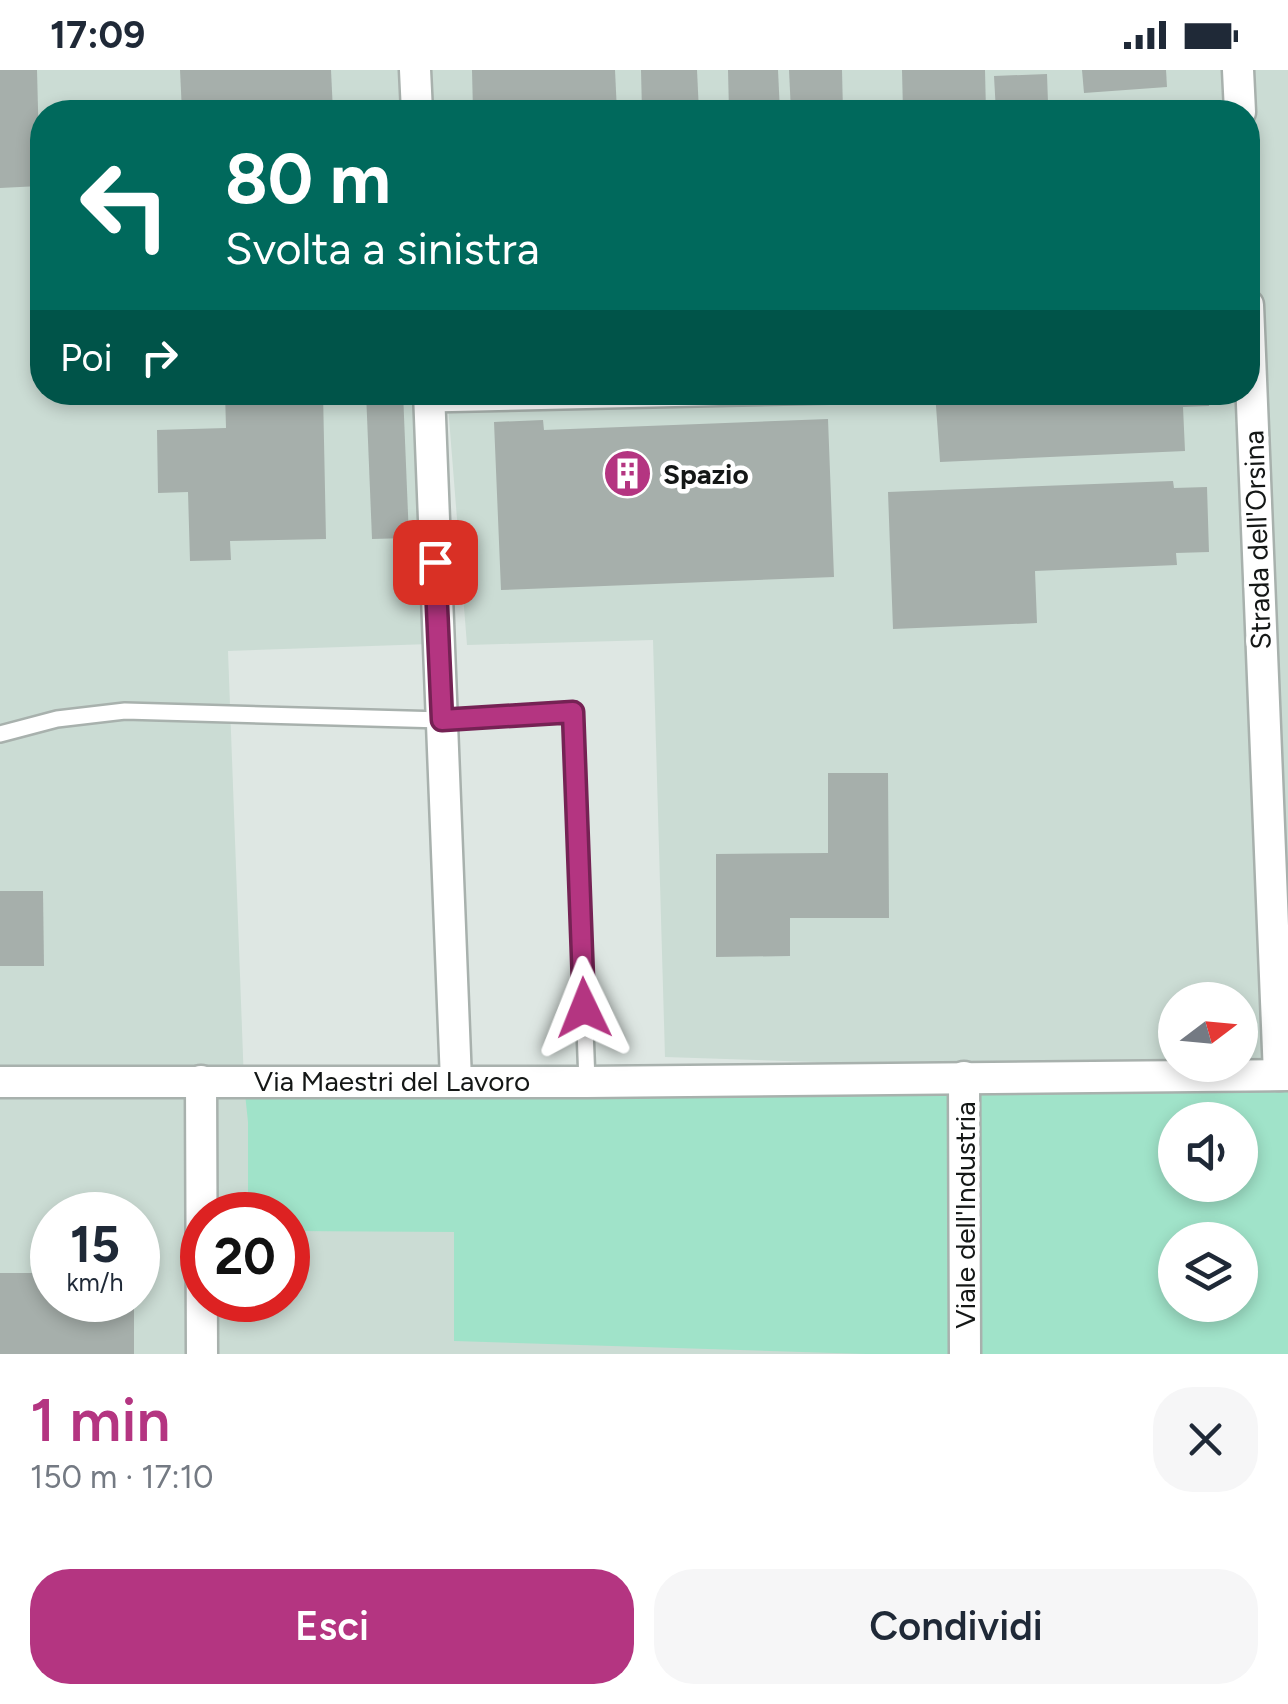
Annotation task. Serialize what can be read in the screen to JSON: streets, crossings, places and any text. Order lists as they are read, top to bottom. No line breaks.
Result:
{"streets":{"street":["Strada dell'Orsina","Via Maestri del Lavoro","Viale dell'Industria"]},"crossings":[["Strada dell'Orsina","Via Maestri del Lavoro"],["Via Maestri del Lavoro","Viale dell'Industria"]],"places":{"building":["Spazio"]},"north":"right","page":{"status":"17:09","turn":["80 m","Svolta a sinistra"],"then":"Poi","speed":"15 km/h","limit":"20","heading":["1 min","150 m · 17:10"],"buttons":["Esci","Condividi"]}}
